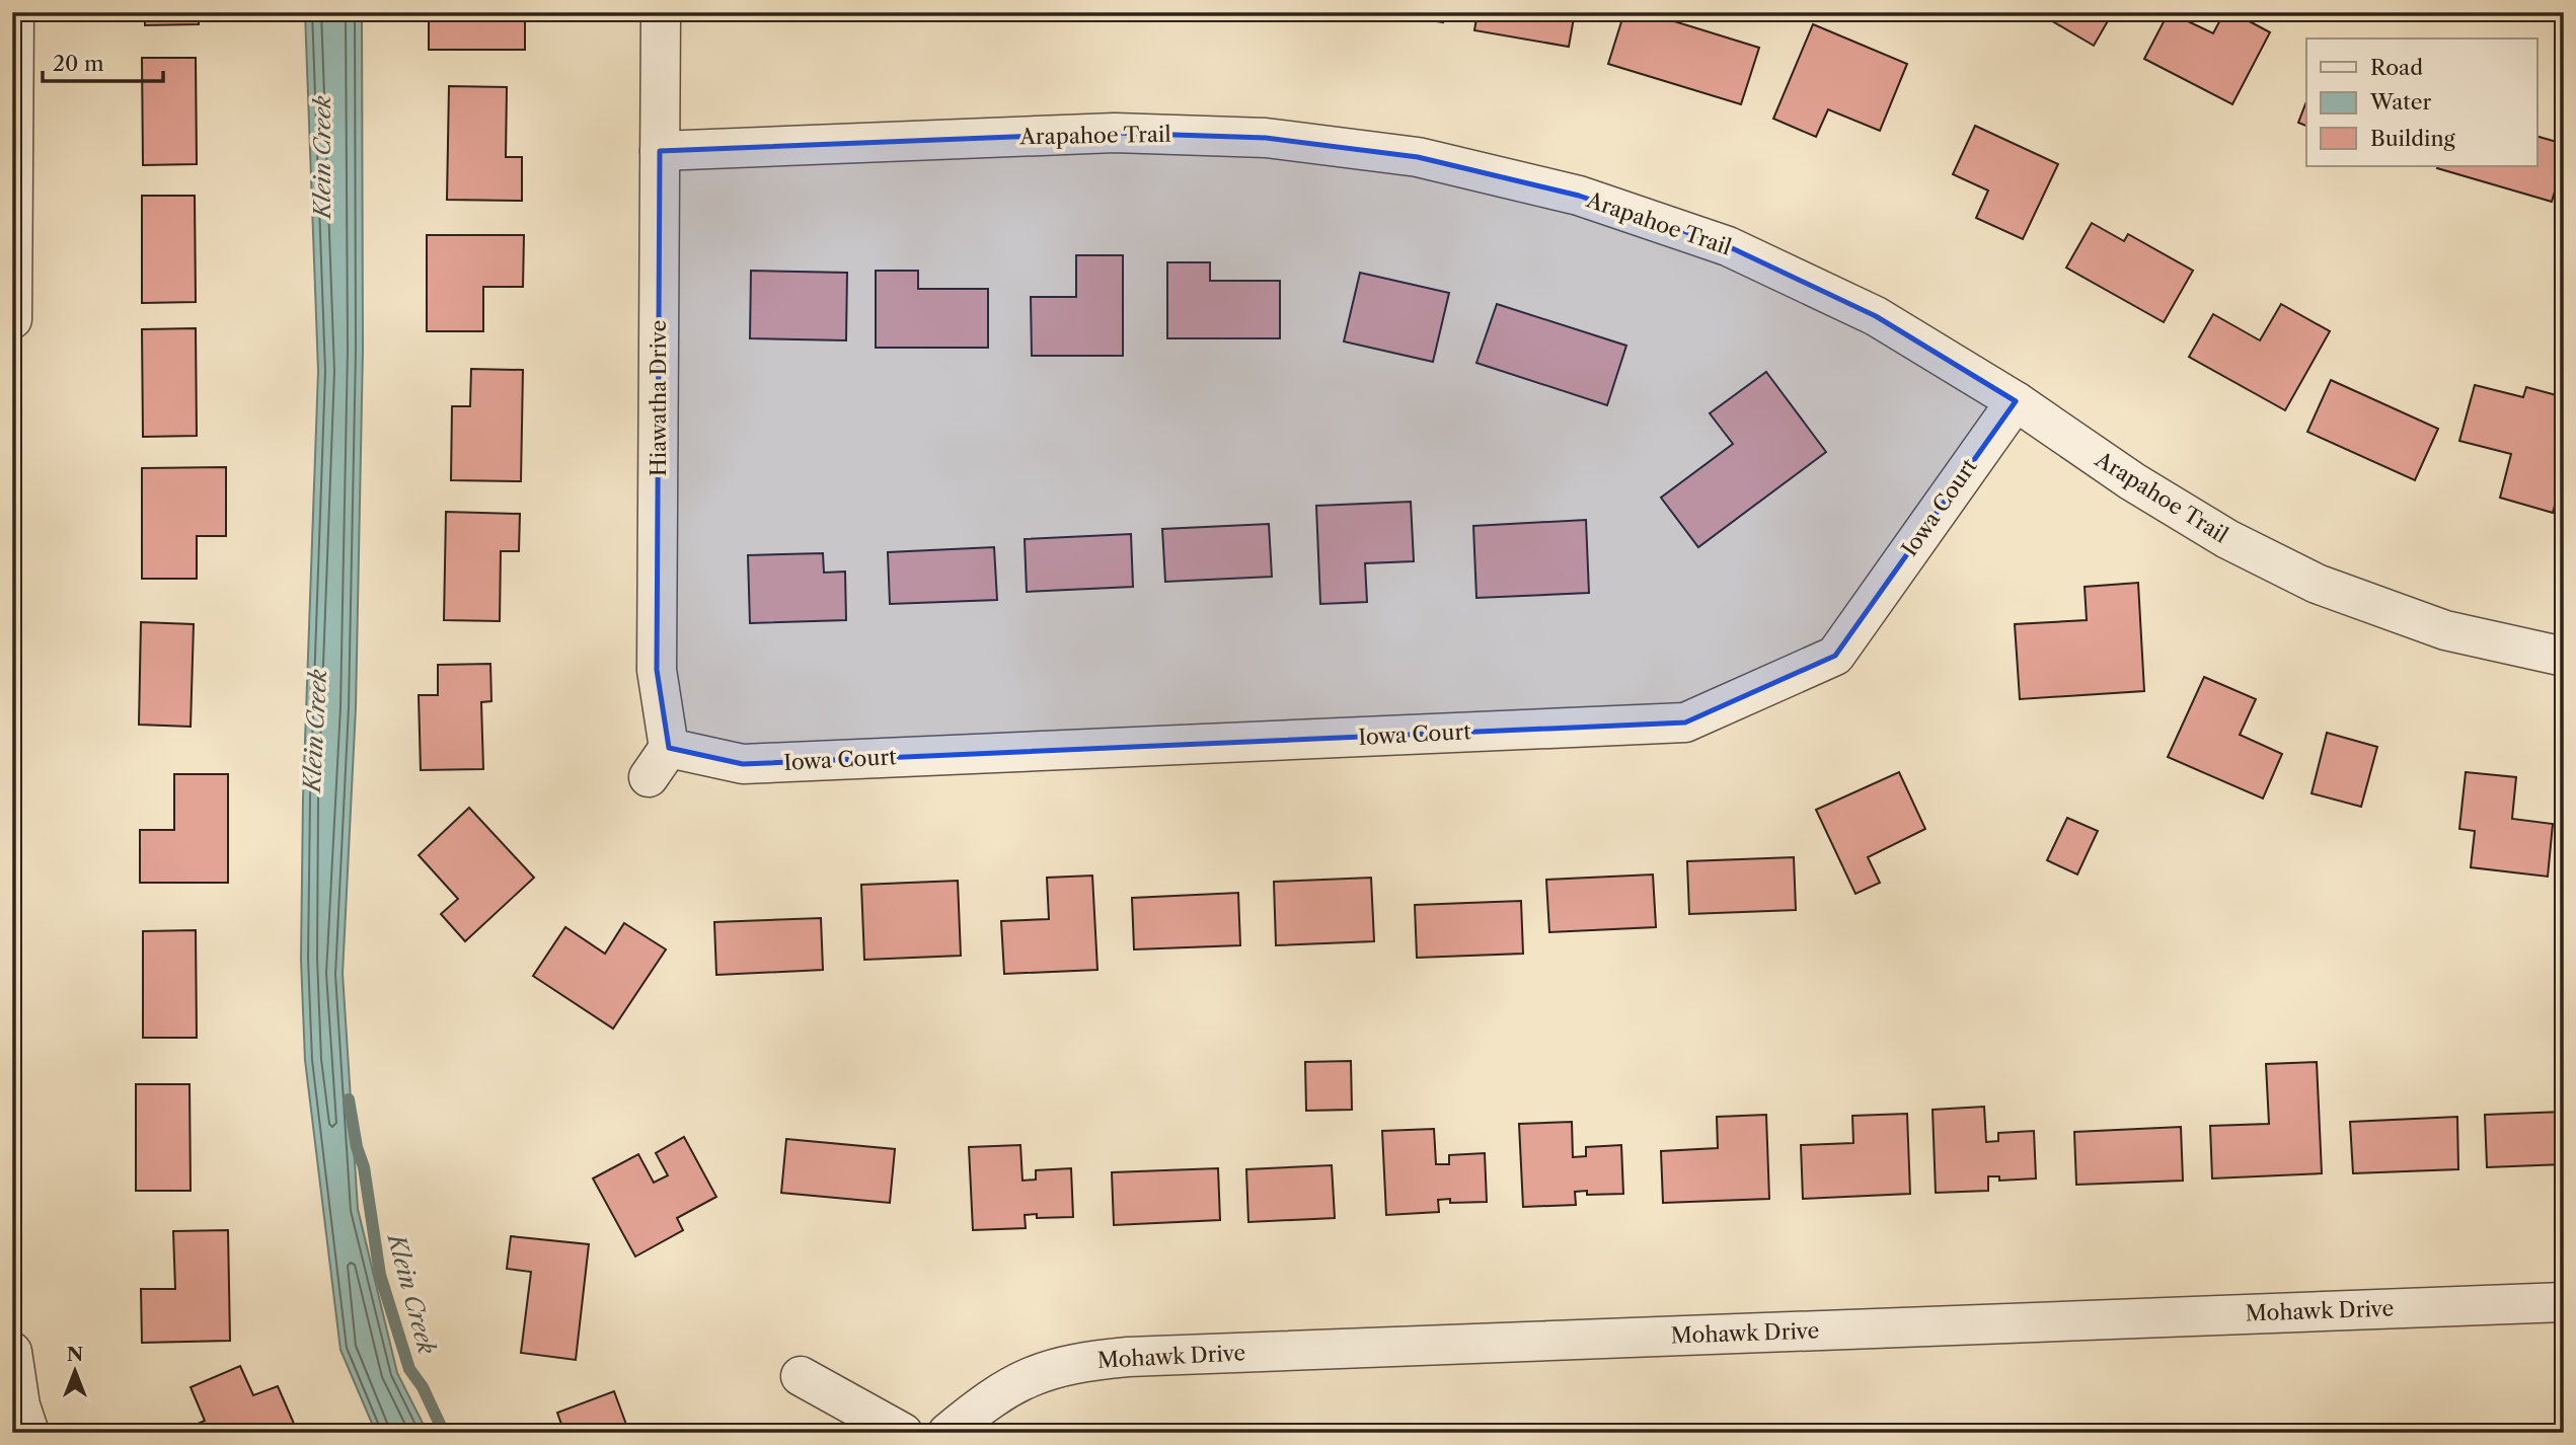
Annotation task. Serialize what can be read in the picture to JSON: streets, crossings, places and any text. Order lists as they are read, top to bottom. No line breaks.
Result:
{"streets":{"street":["Arapahoe Trail","Hiawatha Drive","Iowa Court","Mohawk Drive"]},"crossings":[["Arapahoe Trail","Hiawatha Drive"],["Arapahoe Trail","Iowa Court"],["Hiawatha Drive","Iowa Court"]],"water":["Klein Creek"],"legend":["Road","Water","Building"],"scale_bar":"20 m","north":"top"}
